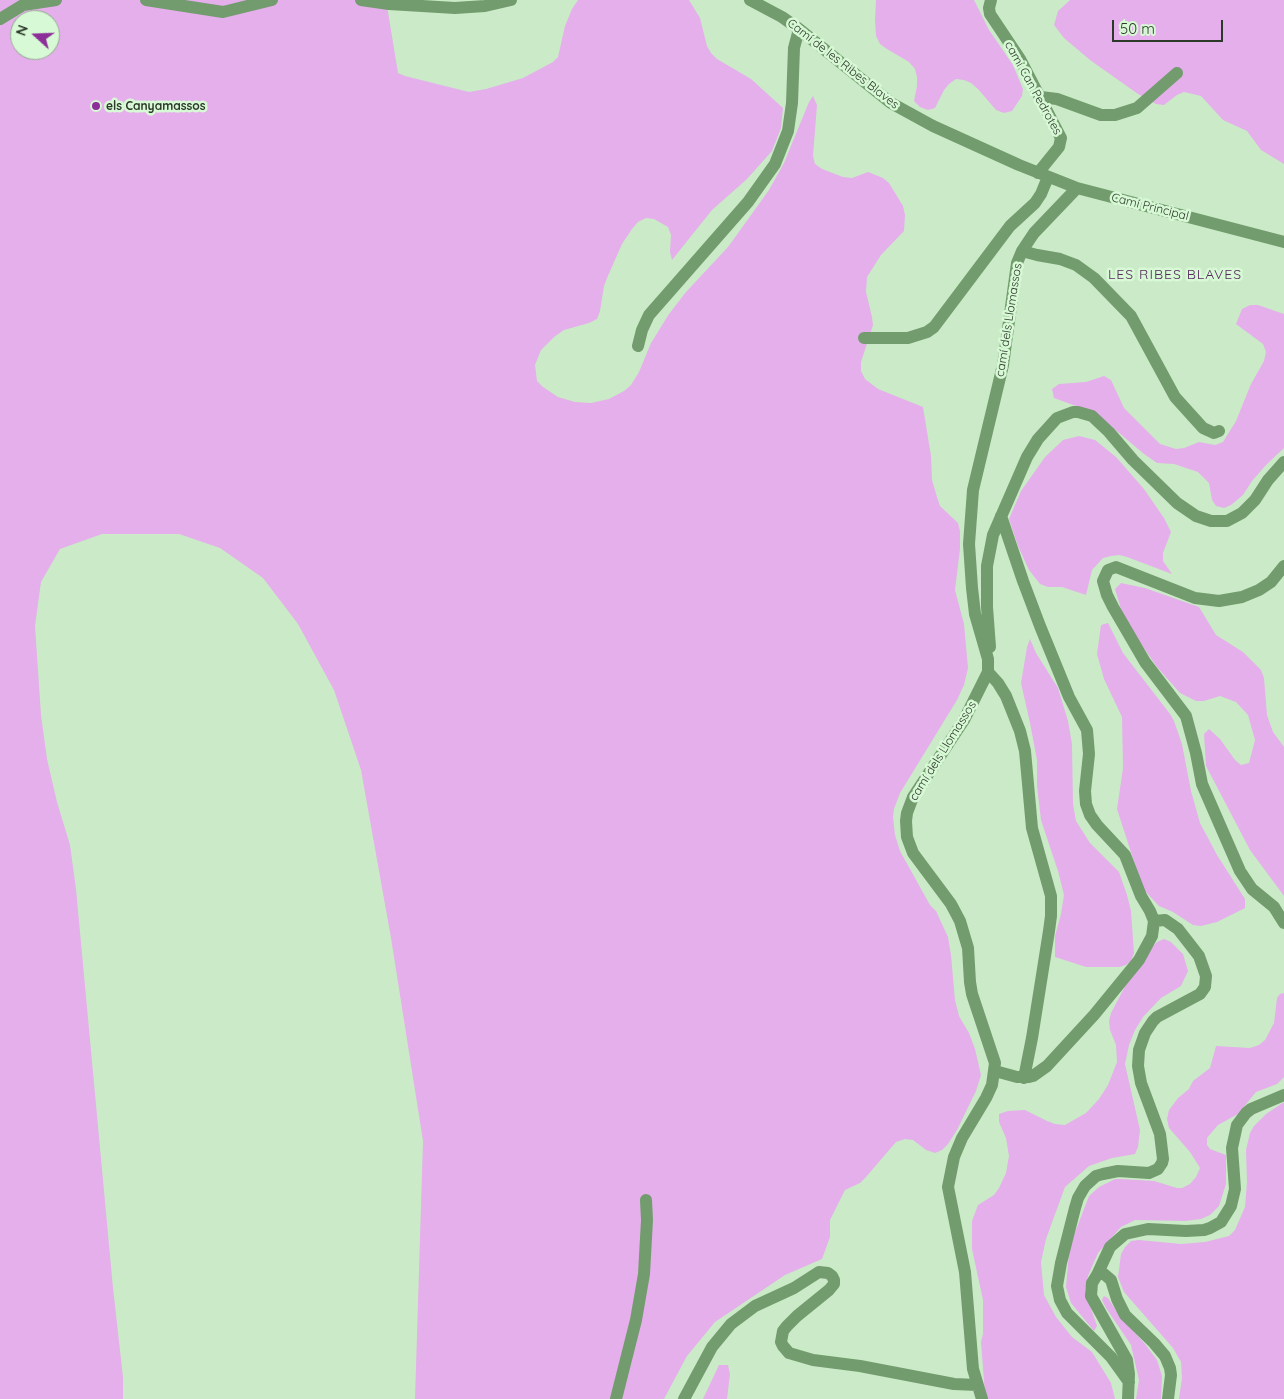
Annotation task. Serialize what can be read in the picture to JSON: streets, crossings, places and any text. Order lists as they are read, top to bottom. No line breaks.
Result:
{"streets":{"street":["Camí de les Ribes Blaves","camí Can Pedrotes","Camí Principal","camí dels Llomassos"]},"crossings":[["Camí de les Ribes Blaves","Camí Principal"],["camí Can Pedrotes","Camí Principal"],["Camí Principal","camí dels Llomassos"]],"districts":["LES RIBES BLAVES"],"places":["els Canyamassos"],"scale_bar":"50 m","north":"left"}
